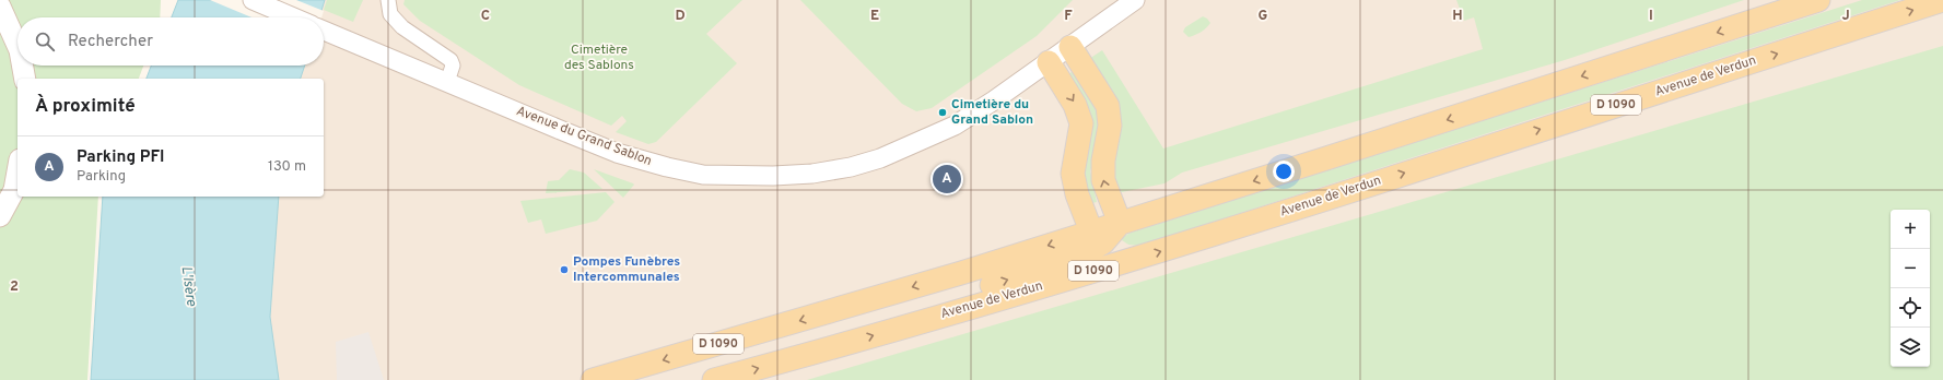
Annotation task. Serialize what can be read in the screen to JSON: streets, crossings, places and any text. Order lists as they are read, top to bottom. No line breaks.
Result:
{"streets":{"main road":["Avenue de Verdun","D 1090"],"street":["Avenue du Grand Sablon"]},"water":["L'Isère"],"parks":["Cimetière des Sablons"],"places":["Cimetière du Grand Sablon","Pompes Funèbres Intercommunales"],"page":{"search":"Rechercher","heading":"À proximité","list":[{"mark":"A","name":"Parking PFI","note":"Parking","value":"130 m"}],"pins":"A","map_buttons":["+","−"]},"grid":{"columns":["C","D","E","F","G","H","I","J"],"rows":["2"]}}
